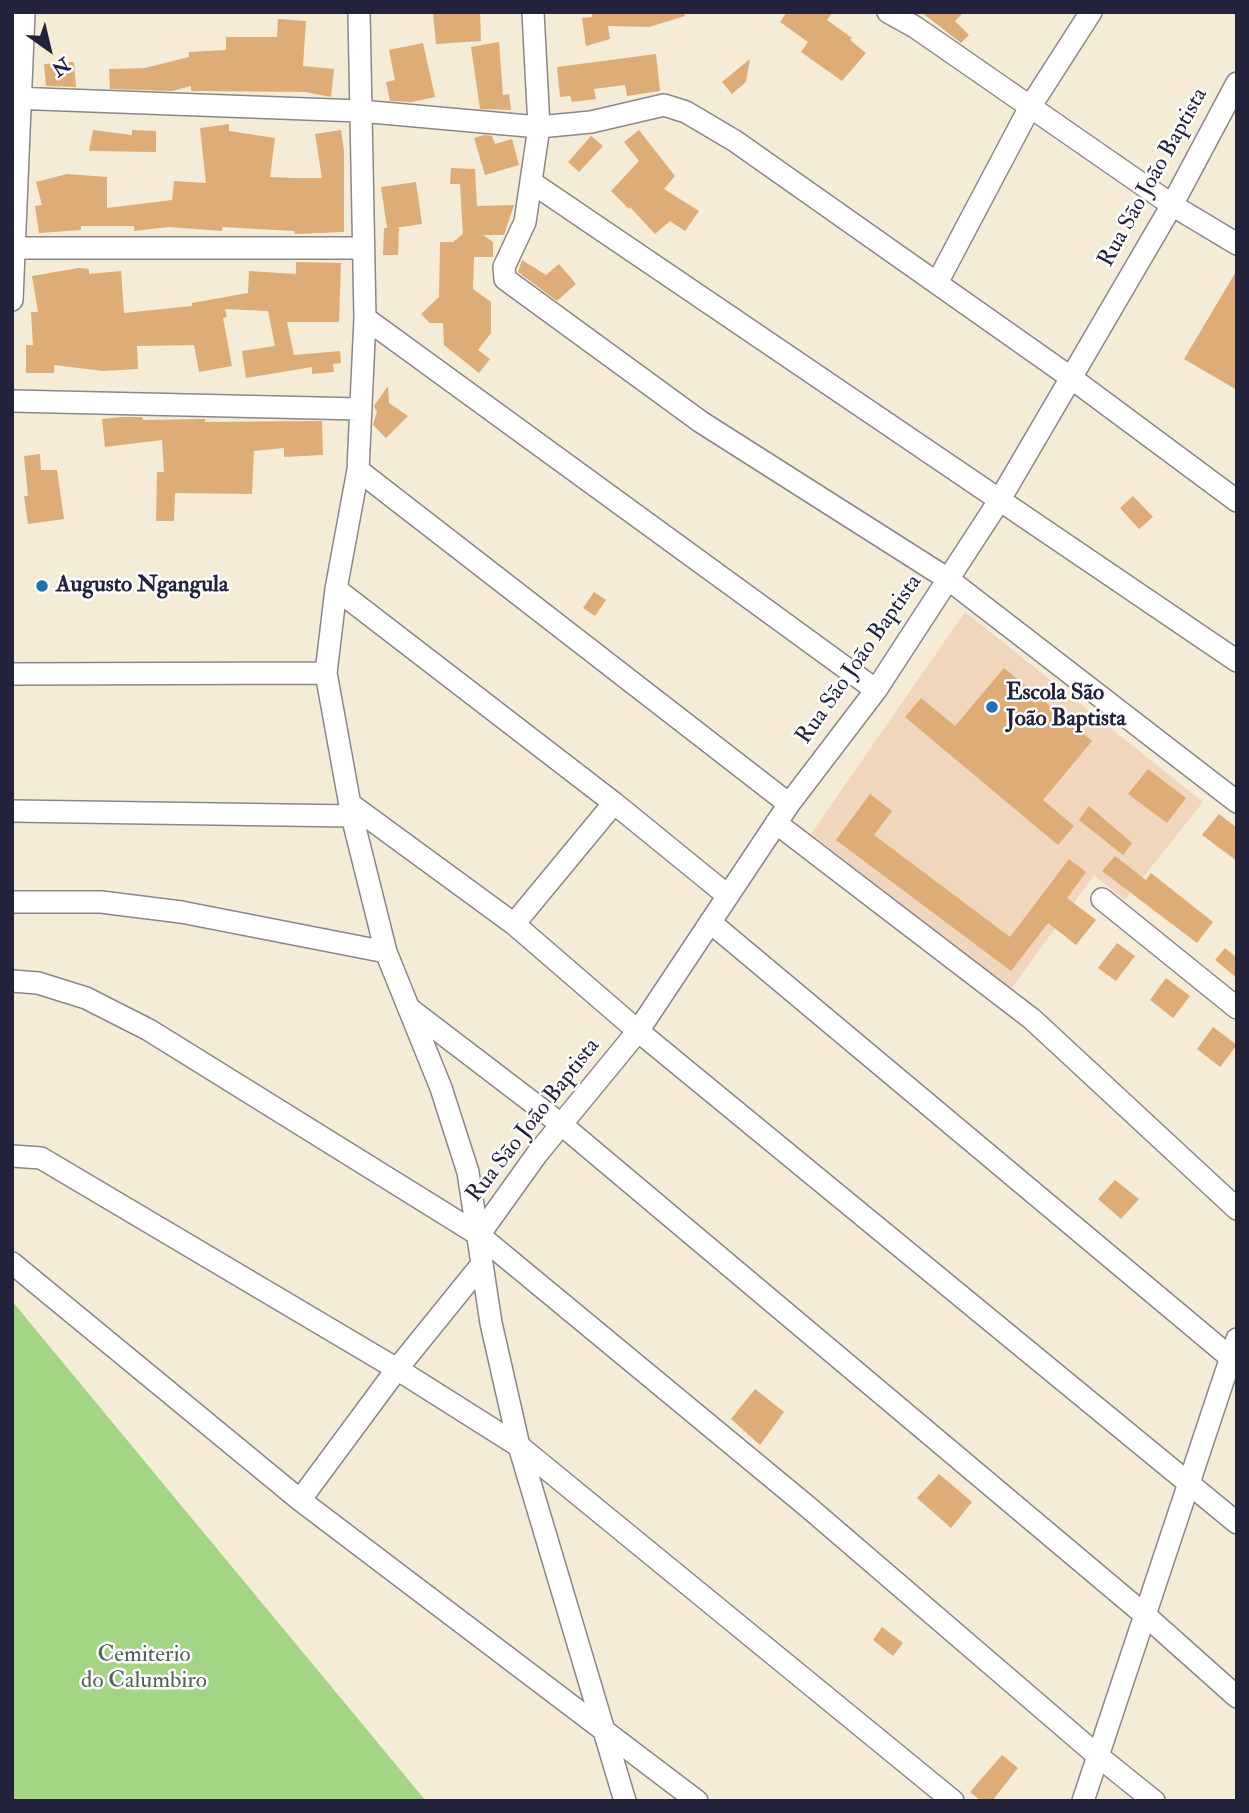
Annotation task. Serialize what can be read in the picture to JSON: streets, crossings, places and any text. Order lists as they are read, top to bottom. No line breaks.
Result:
{"streets":{"street":["Rua São João Baptista"]},"parks":["Cemiterio do Calumbiro"],"places":["Augusto Ngangula","Escola São João Baptista"],"north":"bottom right"}
